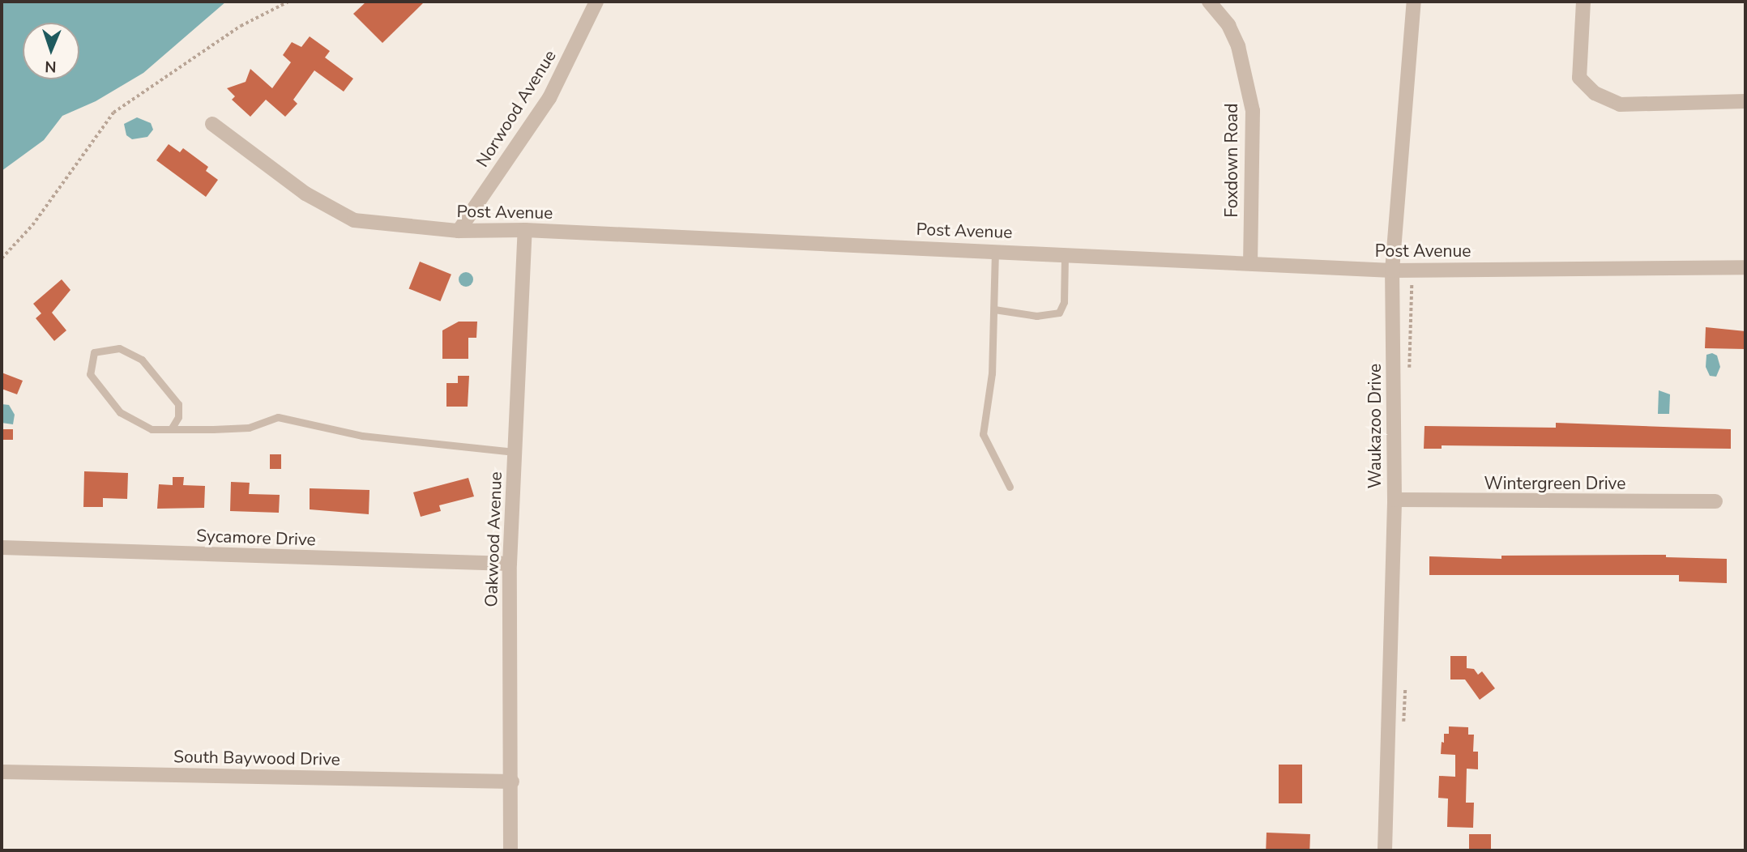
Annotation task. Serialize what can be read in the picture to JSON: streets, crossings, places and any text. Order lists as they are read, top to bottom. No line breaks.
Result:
{"streets":{"street":["Norwood Avenue","Foxdown Road","Post Avenue","Waukazoo Drive","Wintergreen Drive","Sycamore Drive","Oakwood Avenue","South Baywood Drive"]},"crossings":[["Norwood Avenue","Post Avenue"],["Foxdown Road","Post Avenue"],["Post Avenue","Waukazoo Drive"],["Post Avenue","Oakwood Avenue"],["Waukazoo Drive","Wintergreen Drive"],["Sycamore Drive","Oakwood Avenue"],["Oakwood Avenue","South Baywood Drive"]],"north":"bottom"}
